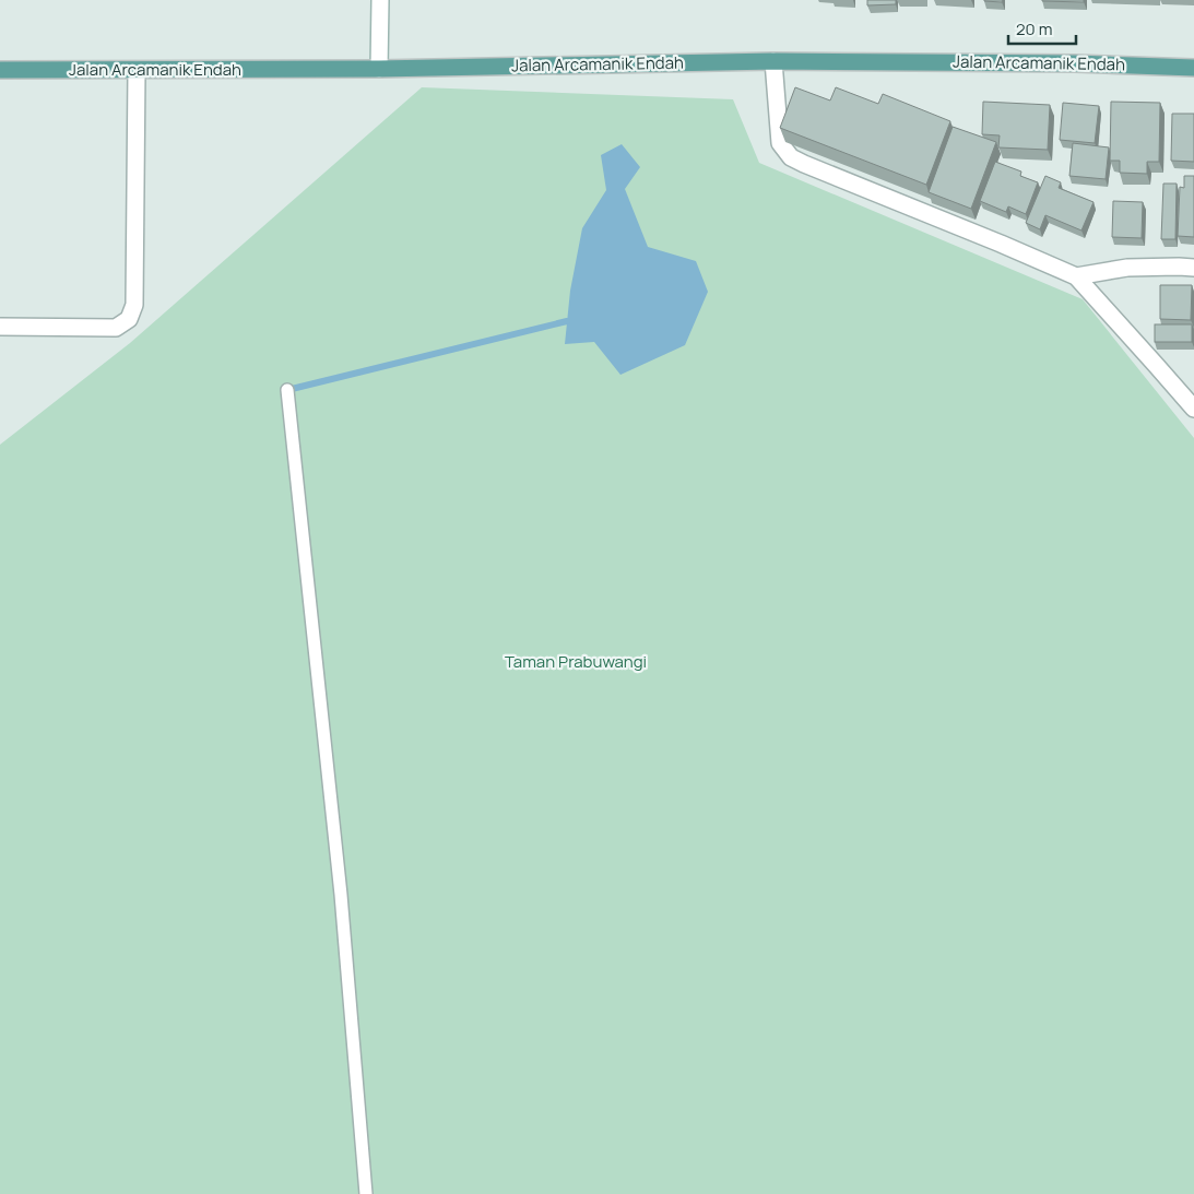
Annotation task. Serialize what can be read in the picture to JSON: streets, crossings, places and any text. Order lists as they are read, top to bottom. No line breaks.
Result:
{"streets":{"main road":["Jalan Arcamanik Endah"]},"parks":["Taman Prabuwangi"],"scale_bar":"20 m"}
